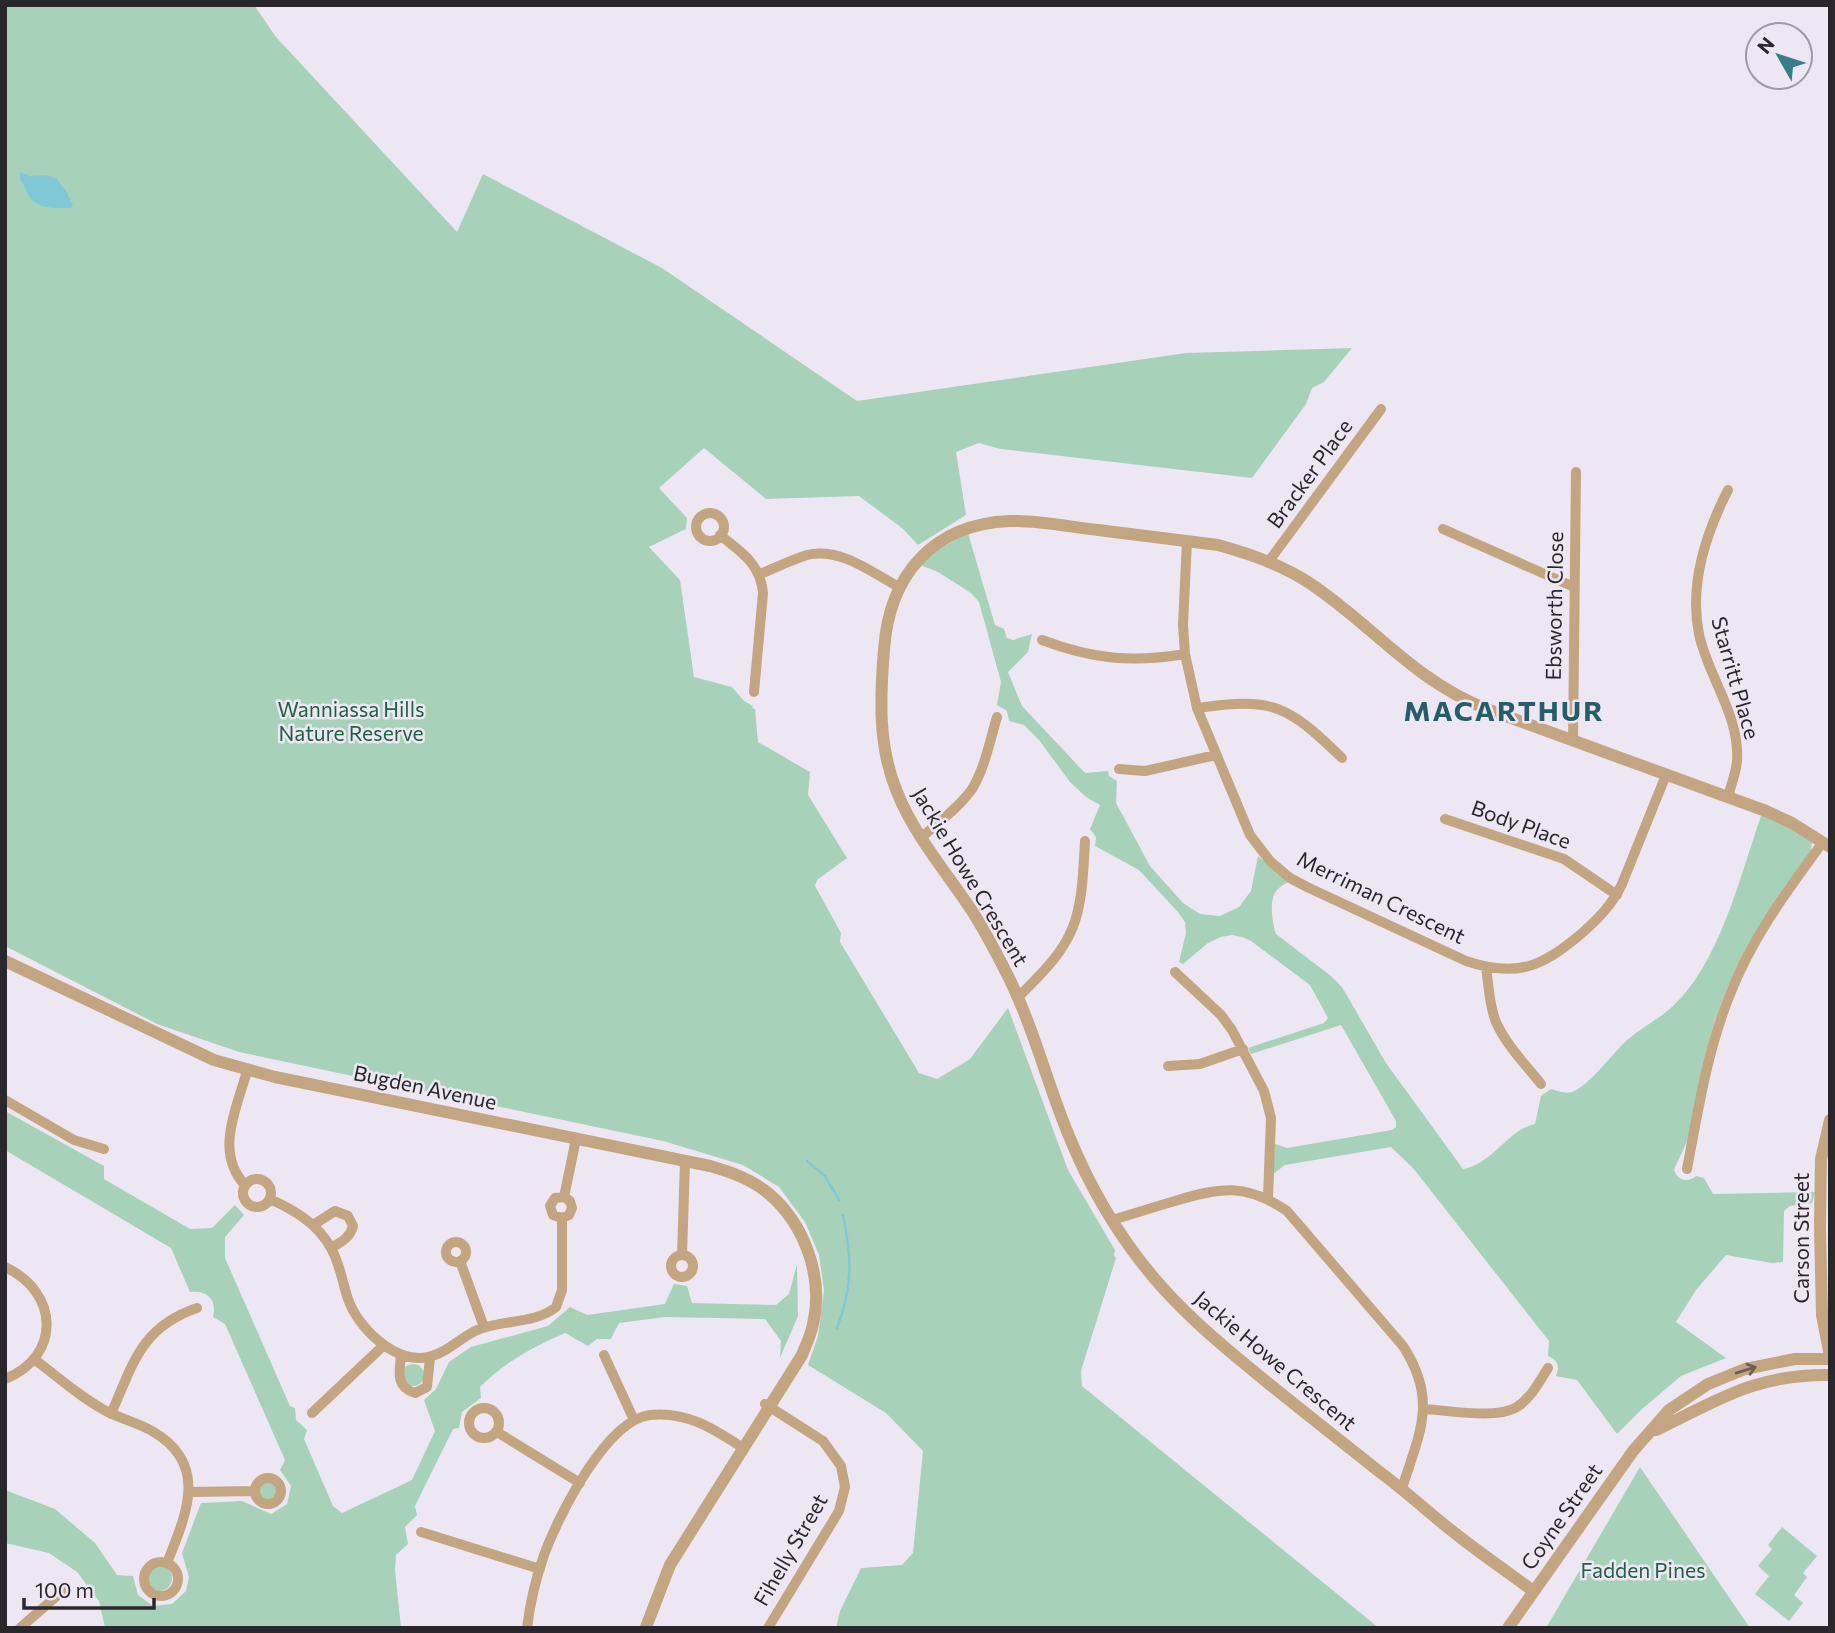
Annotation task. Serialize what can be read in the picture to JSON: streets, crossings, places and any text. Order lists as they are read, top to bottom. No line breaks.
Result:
{"streets":{"street":["Bracker Place","Ebsworth Close","Starritt Place","Body Place","Jackie Howe Crescent","Merriman Crescent","Bugden Avenue","Carson Street","Coyne Street","Fihelly Street"]},"crossings":[["Bracker Place","Jackie Howe Crescent"],["Ebsworth Close","Jackie Howe Crescent"],["Starritt Place","Jackie Howe Crescent"],["Body Place","Merriman Crescent"],["Jackie Howe Crescent","Merriman Crescent"],["Jackie Howe Crescent","Coyne Street"],["Bugden Avenue","Fihelly Street"],["Carson Street","Coyne Street"]],"districts":["MACARTHUR"],"parks":["Wanniassa Hills Nature Reserve","Fadden Pines"],"scale_bar":"100 m","north":"top left"}
